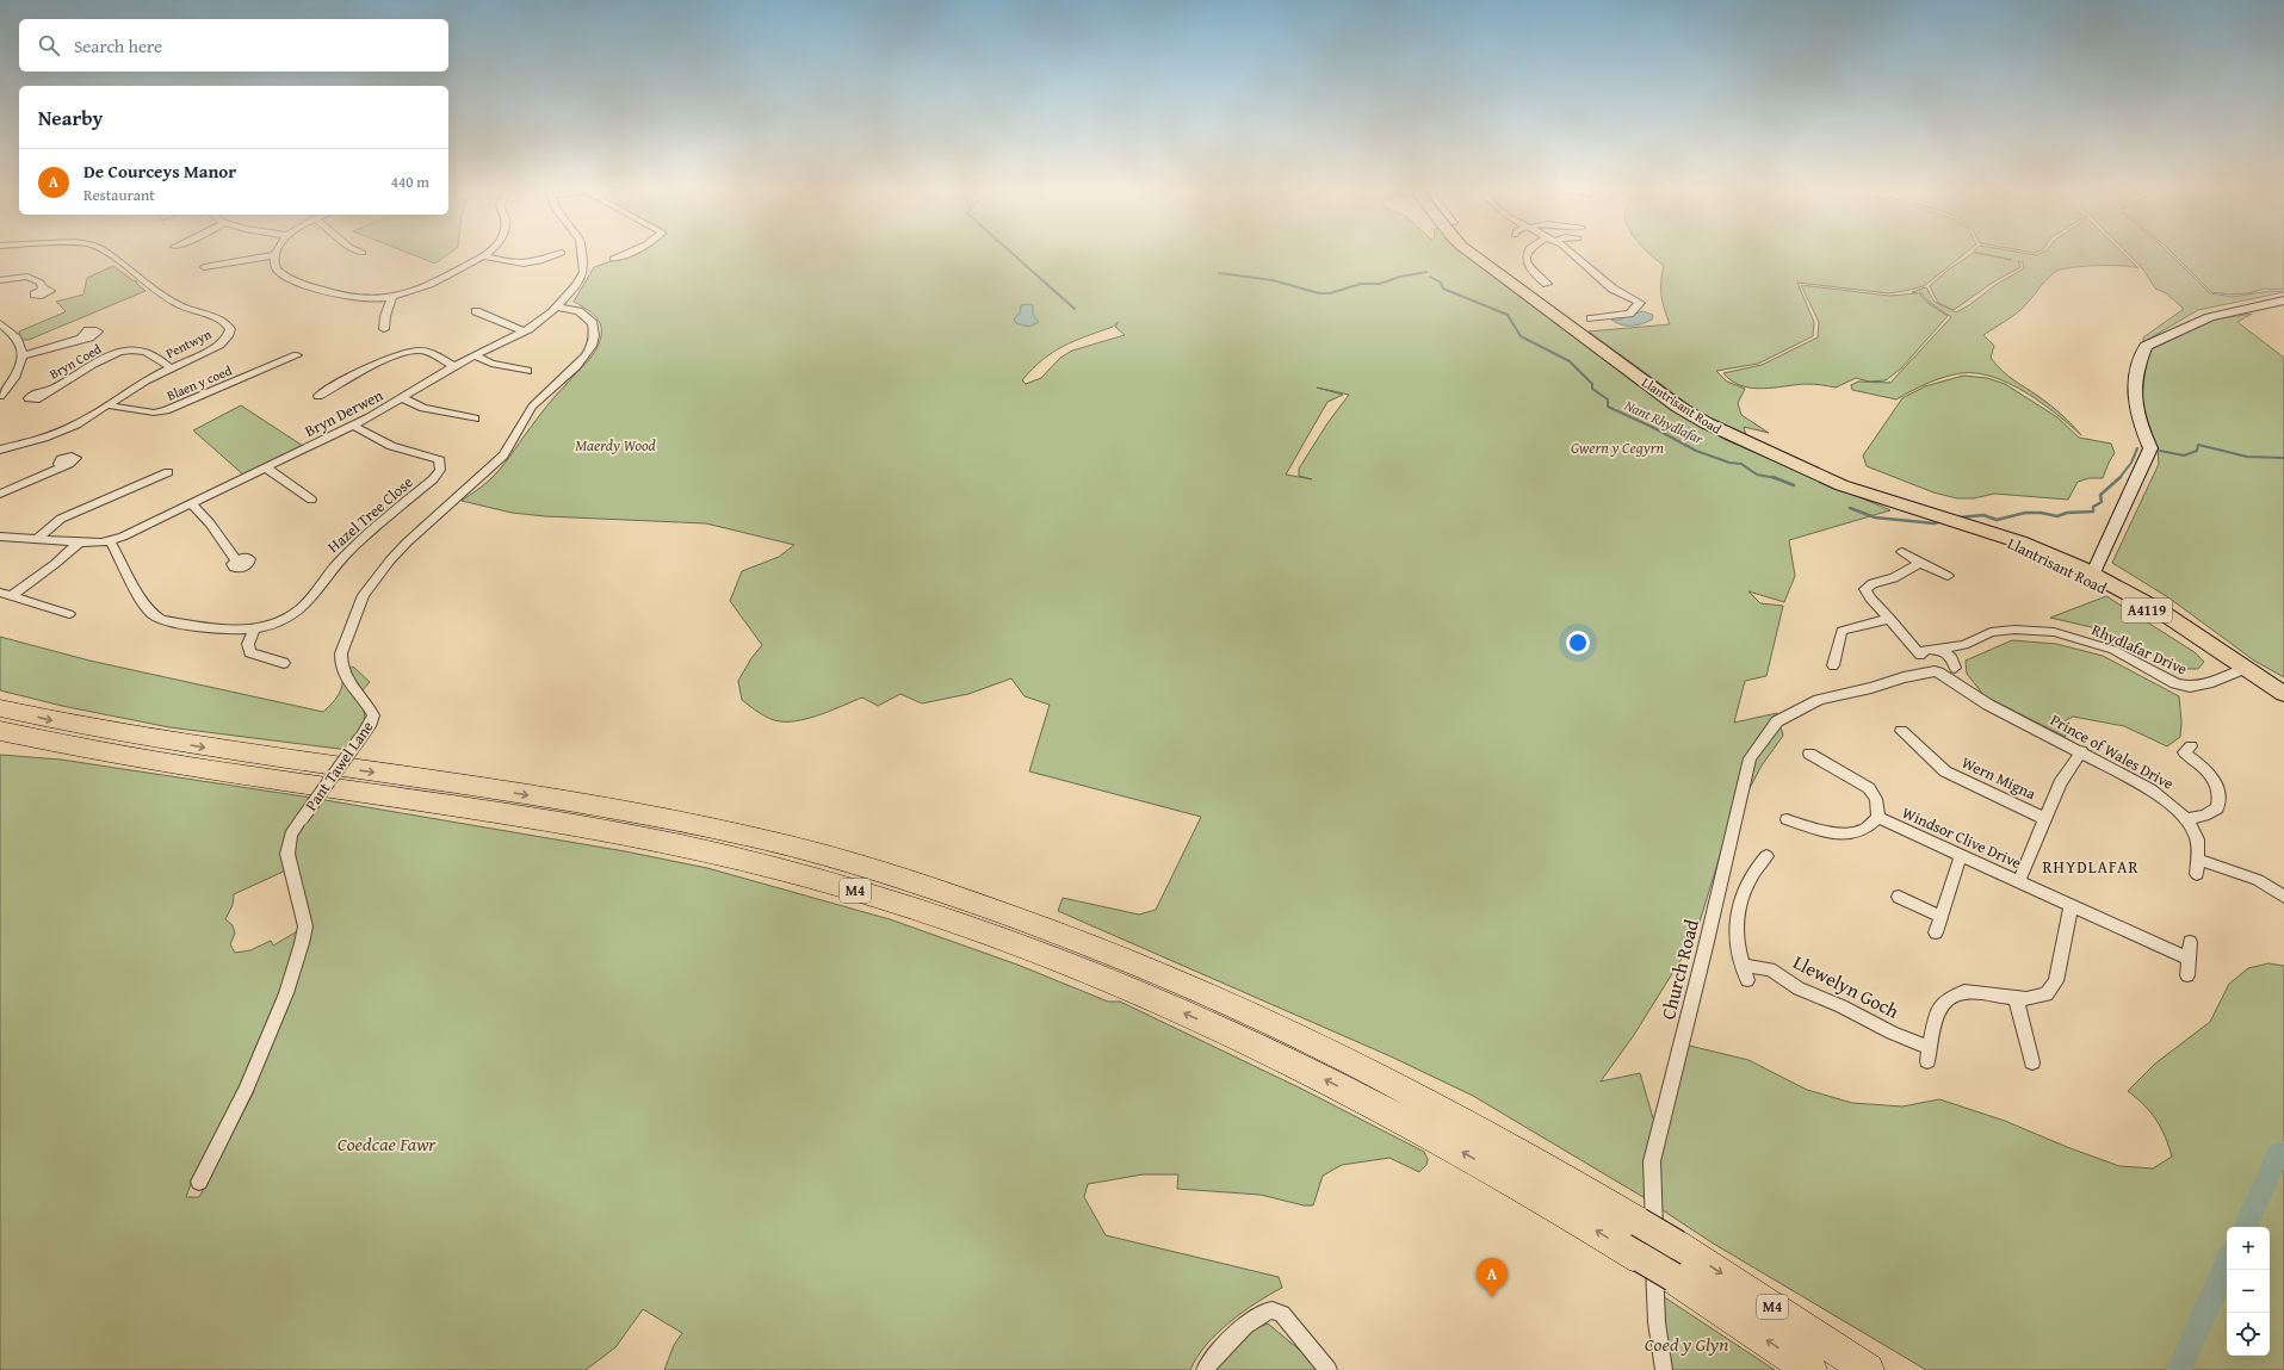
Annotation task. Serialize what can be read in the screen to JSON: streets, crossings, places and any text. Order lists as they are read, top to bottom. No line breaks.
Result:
{"streets":{"highway":["M4"],"main road":["Llantrisant Road","A4119"],"street":["Pentwyn","Bryn Coed","Blaen y coed","Bryn Derwen","Hazel Tree Close","Rhydlafar Drive","Prince of Wales Drive","Pant Tawel Lane","Wern Migna","Windsor Clive Drive","Church Road","Llewelyn Goch"]},"crossings":[["Pentwyn","Bryn Coed"],["Pentwyn","Blaen y coed"],["Llantrisant Road","Rhydlafar Drive"],["Bryn Derwen","Hazel Tree Close"],["Bryn Derwen","Pant Tawel Lane"],["Rhydlafar Drive","Prince of Wales Drive"],["Rhydlafar Drive","Church Road"],["Prince of Wales Drive","Church Road"],["Windsor Clive Drive","Llewelyn Goch"]],"districts":["RHYDLAFAR"],"water":["Nant Rhydlafar"],"parks":["Maerdy Wood","Gwern y Cegyrn","Coedcae Fawr","Coed y Glyn"],"page":{"search":"Search here","heading":"Nearby","list":[{"mark":"A","name":"De Courceys Manor","note":"Restaurant","value":"440 m"}],"map_buttons":["+","−"],"pins":"A"}}
